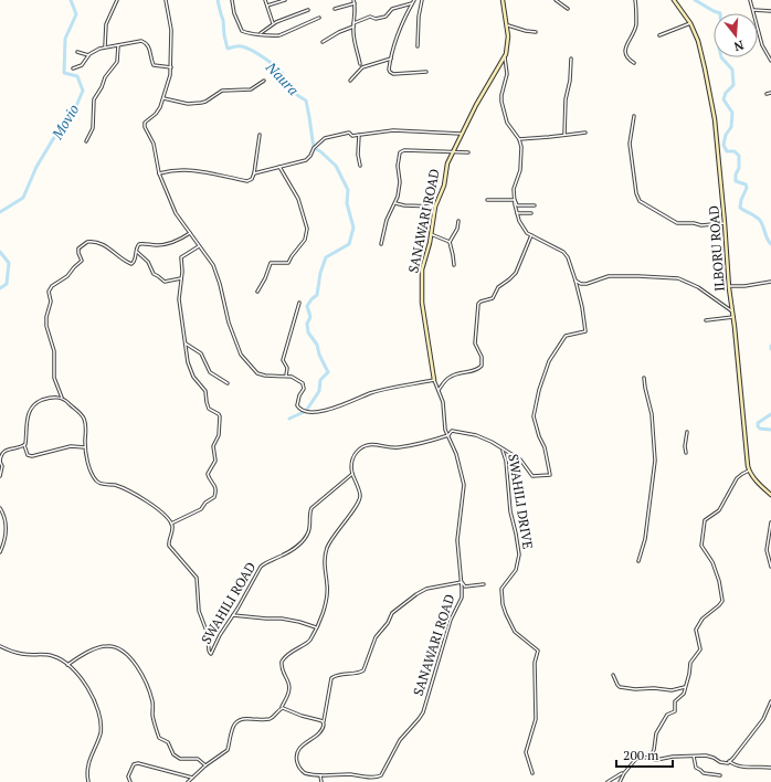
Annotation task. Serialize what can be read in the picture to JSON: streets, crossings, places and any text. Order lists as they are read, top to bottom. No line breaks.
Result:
{"streets":{"street":["SANAWARI ROAD","ILBORU ROAD","SWAHILI DRIVE","SWAHILI ROAD"]},"water":["Naura","Movio"],"scale_bar":"200 m","north":"bottom"}
